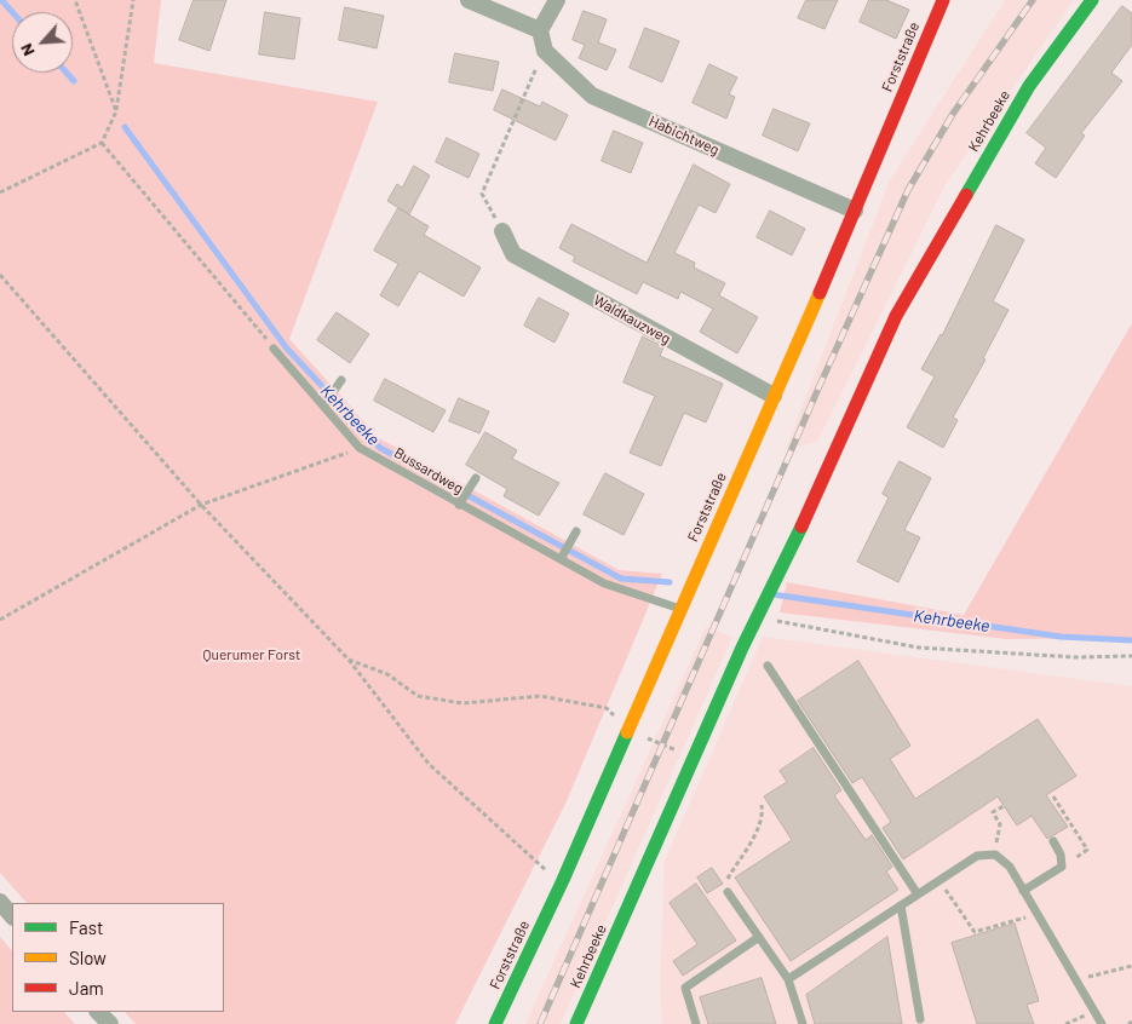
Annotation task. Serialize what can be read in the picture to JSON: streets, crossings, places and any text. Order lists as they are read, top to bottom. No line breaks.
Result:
{"streets":{"street":["Forststraße","Kehrbeeke","Habichtweg","Waldkauzweg"],"lane":["Bussardweg"]},"crossings":[["Forststraße","Habichtweg"],["Forststraße","Waldkauzweg"],["Forststraße","Bussardweg"]],"water":["Kehrbeeke"],"parks":["Querumer Forst"],"legend":["Fast","Slow","Jam"],"north":"bottom left"}
